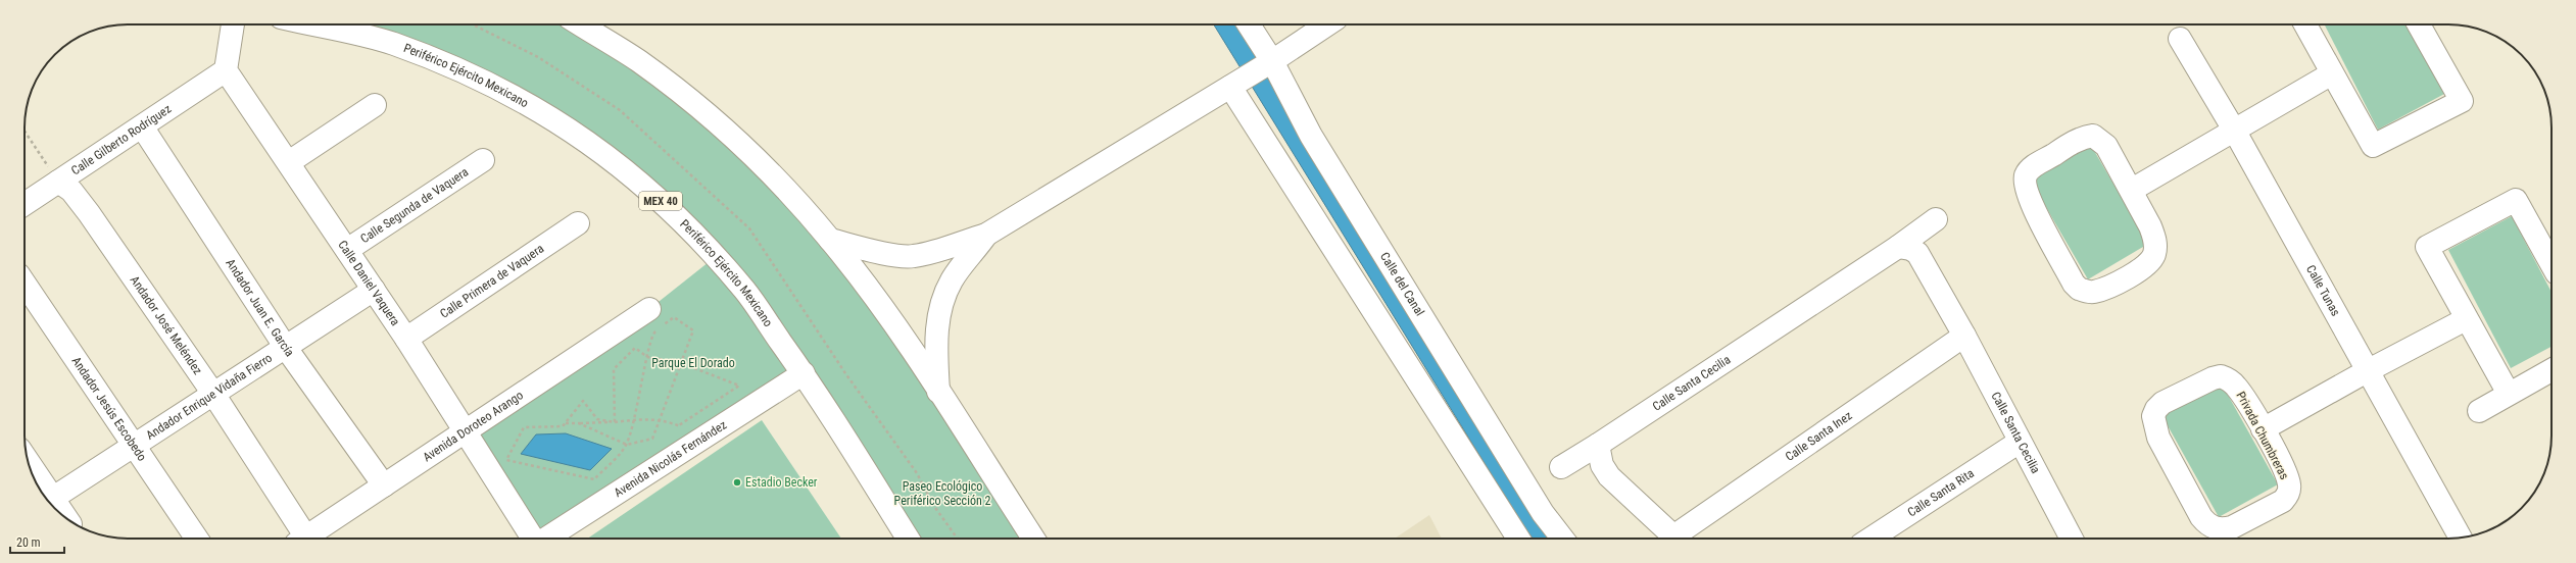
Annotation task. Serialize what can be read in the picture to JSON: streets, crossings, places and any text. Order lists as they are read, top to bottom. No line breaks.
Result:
{"streets":{"main road":["Periférico Ejército Mexicano","Calle Gilberto Rodríguez","MEX 40","Calle Segunda de Vaquera","Calle Primera de Vaquera","Calle Daniel Vaquera","Calle del Canal","Calle Tunas","Andador Juan E. García","Andador José Meléndez","Calle Santa Cecilia","Andador Enrique Vidaña Fierro","Andador Jesús Escobedo","Avenida Doroteo Arango","Calle Santa Inez","Privada Chumbreras","Avenida Nicolás Fernández","Calle Santa Rita"]},"crossings":[["Periférico Ejército Mexicano","Avenida Nicolás Fernández"],["Calle Gilberto Rodríguez","Calle Daniel Vaquera"],["Calle Gilberto Rodríguez","Andador Juan E. García"],["Calle Gilberto Rodríguez","Andador José Meléndez"],["Calle Segunda de Vaquera","Calle Daniel Vaquera"],["Calle Primera de Vaquera","Calle Daniel Vaquera"],["Calle Daniel Vaquera","Andador Enrique Vidaña Fierro"],["Calle Daniel Vaquera","Avenida Doroteo Arango"],["Andador Juan E. García","Andador Enrique Vidaña Fierro"],["Andador Juan E. García","Avenida Doroteo Arango"],["Andador José Meléndez","Andador Enrique Vidaña Fierro"],["Calle Santa Cecilia","Calle Santa Inez"],["Calle Santa Cecilia","Calle Santa Rita"],["Andador Enrique Vidaña Fierro","Andador Jesús Escobedo"]],"parks":["Parque El Dorado","Paseo Ecológico Periférico Sección 2"],"places":["Estadio Becker"],"scale_bar":"20 m"}
